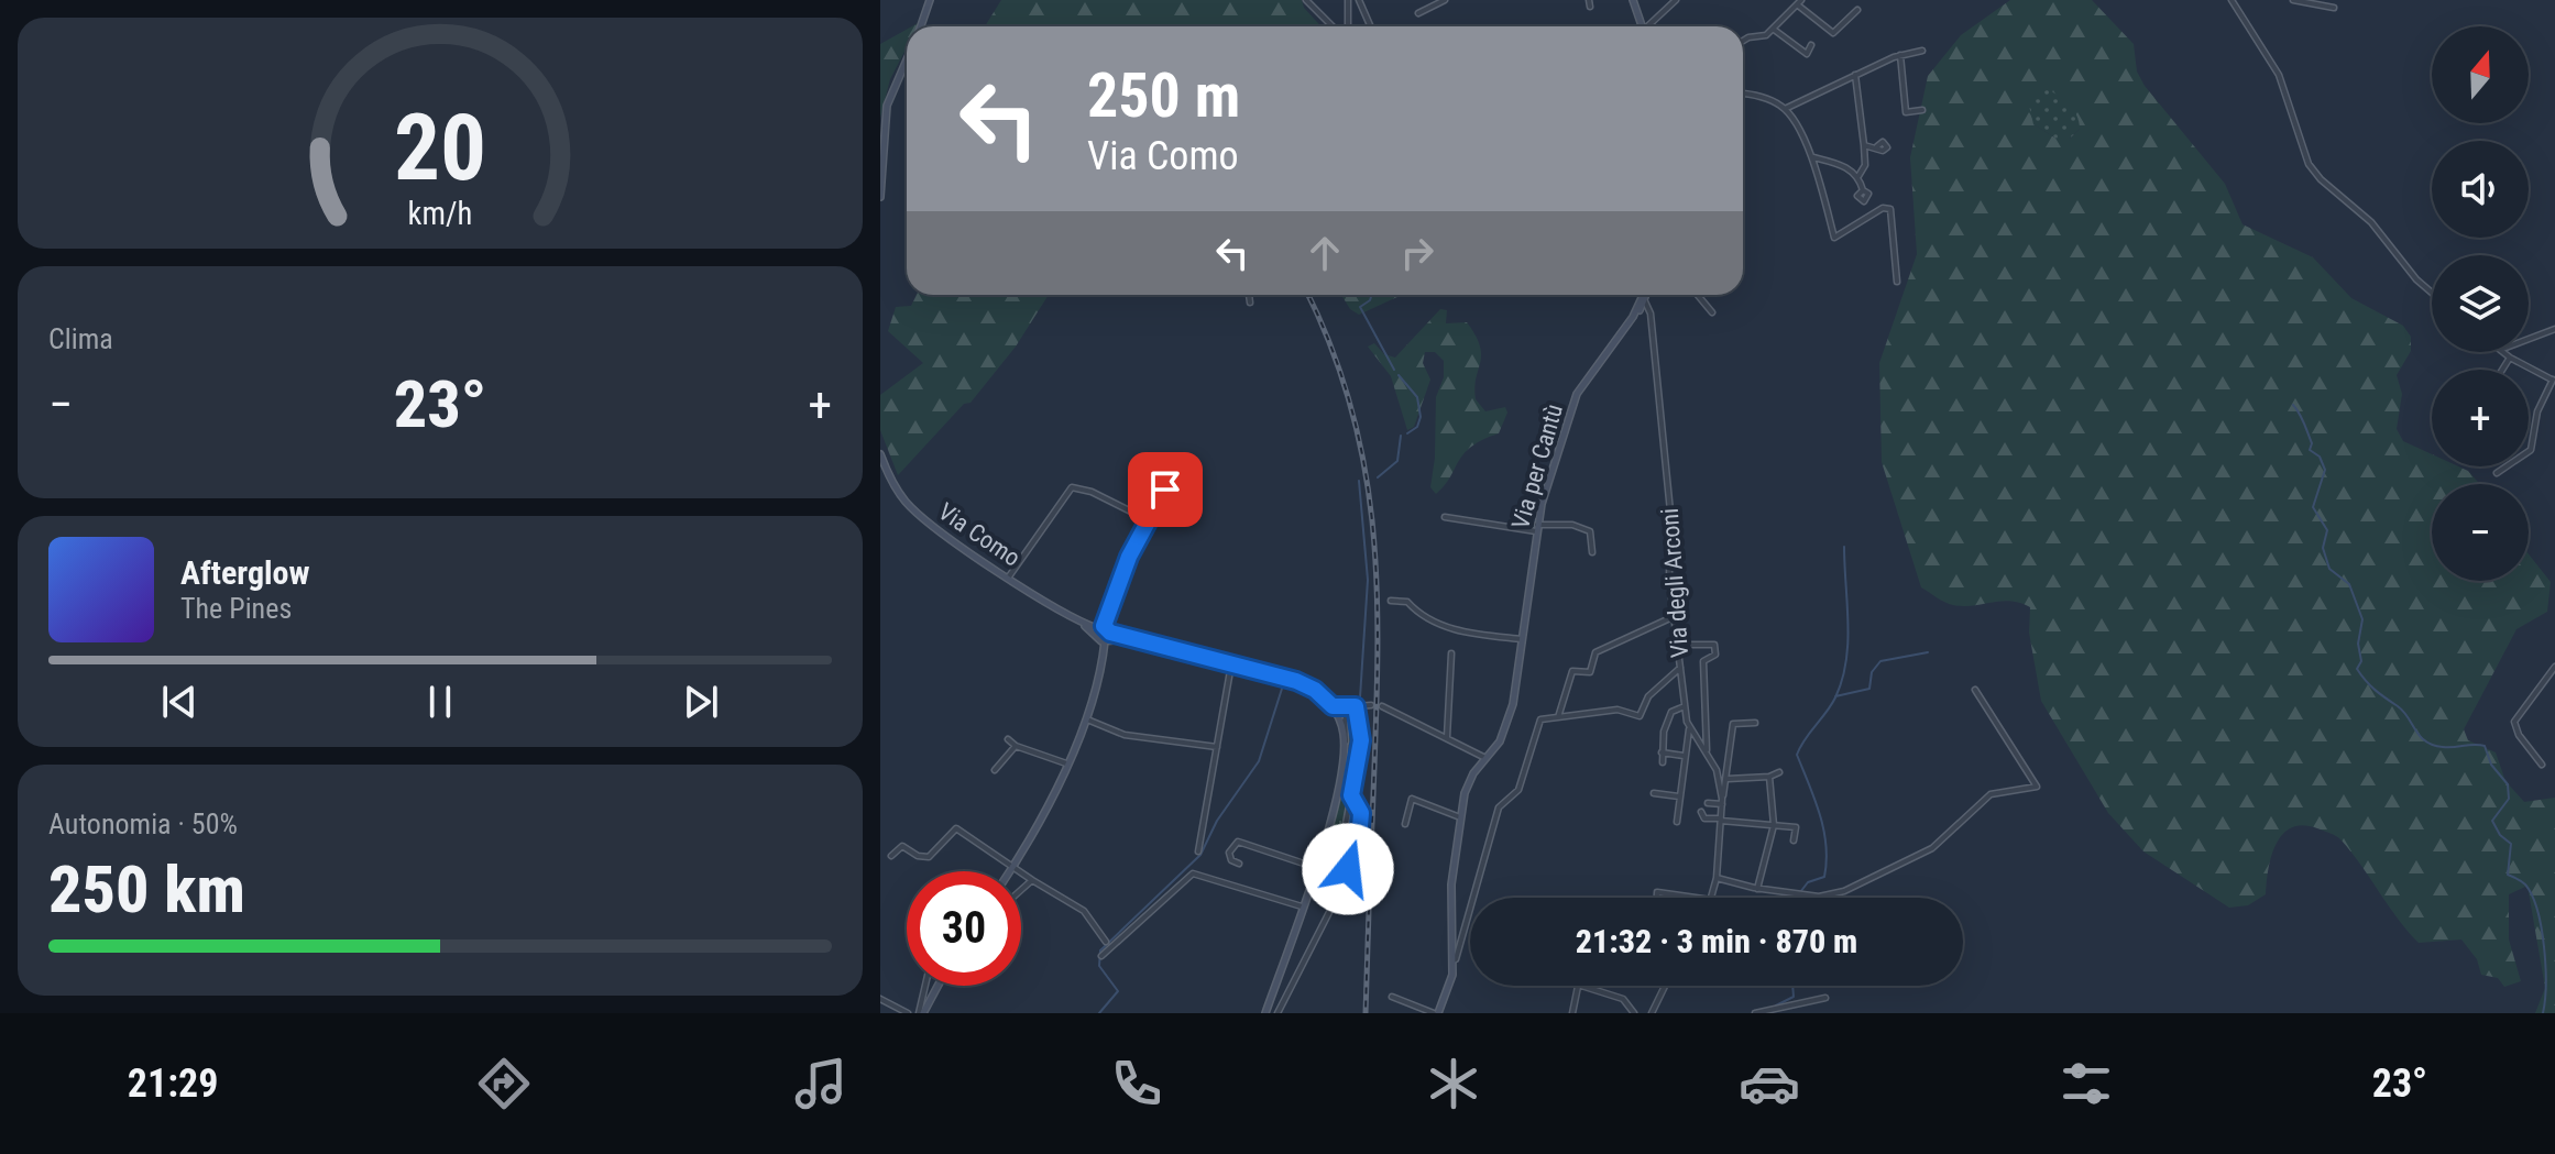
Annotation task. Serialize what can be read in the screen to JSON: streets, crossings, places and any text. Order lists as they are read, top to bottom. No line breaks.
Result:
{"streets":{"street":["Via per Cantù","Via Como","Via degli Arconi"]},"crossings":[["Via per Cantù","Via degli Arconi"]],"north":"top","page":{"map_buttons":["+","−"],"turn":["250 m","Via Como"],"tile":["Clima",["Autonomia · 50%","250 km"]],"heat":["−","23°","+"],"song":["Afterglow","The Pines"],"limit":"30","trip":"21:32 · 3 min · 870 m","tabs":["21:29","23°"],"gauge":["20","km/h"]}}
